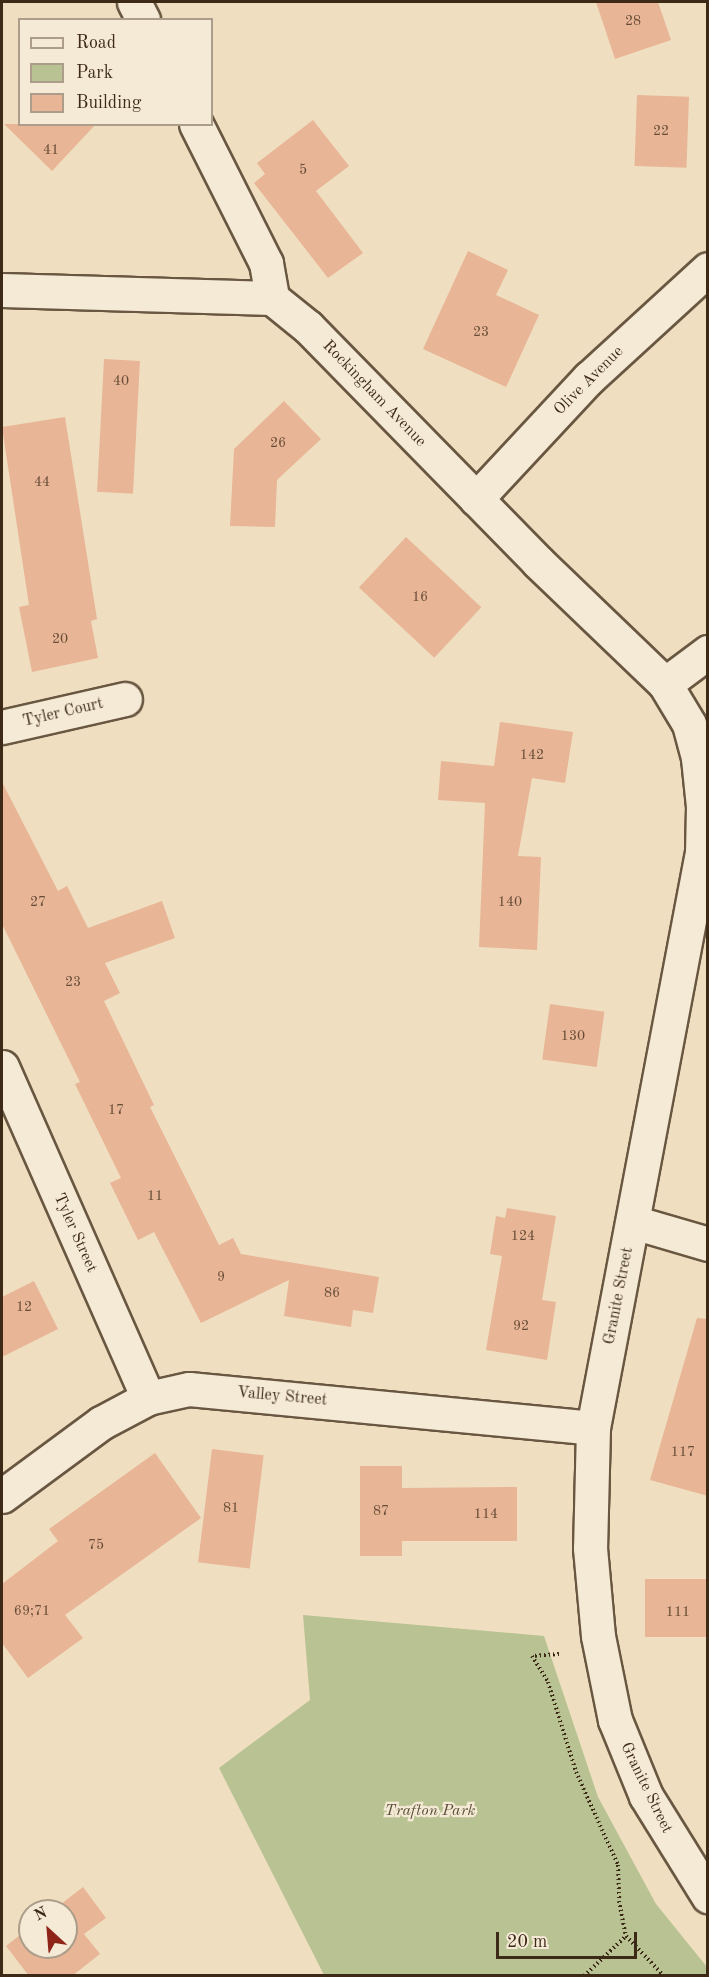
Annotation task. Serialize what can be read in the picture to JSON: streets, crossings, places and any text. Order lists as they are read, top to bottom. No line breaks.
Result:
{"streets":{"street":["Olive Avenue","Rockingham Avenue","Tyler Court","Tyler Street","Granite Street","Valley Street"]},"crossings":[["Olive Avenue","Rockingham Avenue"],["Rockingham Avenue","Granite Street"],["Tyler Street","Valley Street"],["Granite Street","Valley Street"]],"parks":["Trafton Park"],"house_numbers":["28","22","41","5","23","40","26","44","16","20","142","27","140","23","130","17","11","124","9","86","12","92","117","81","87","114","75","69;71","111"],"legend":["Road","Park","Building"],"scale_bar":"20 m","north":"top left"}
